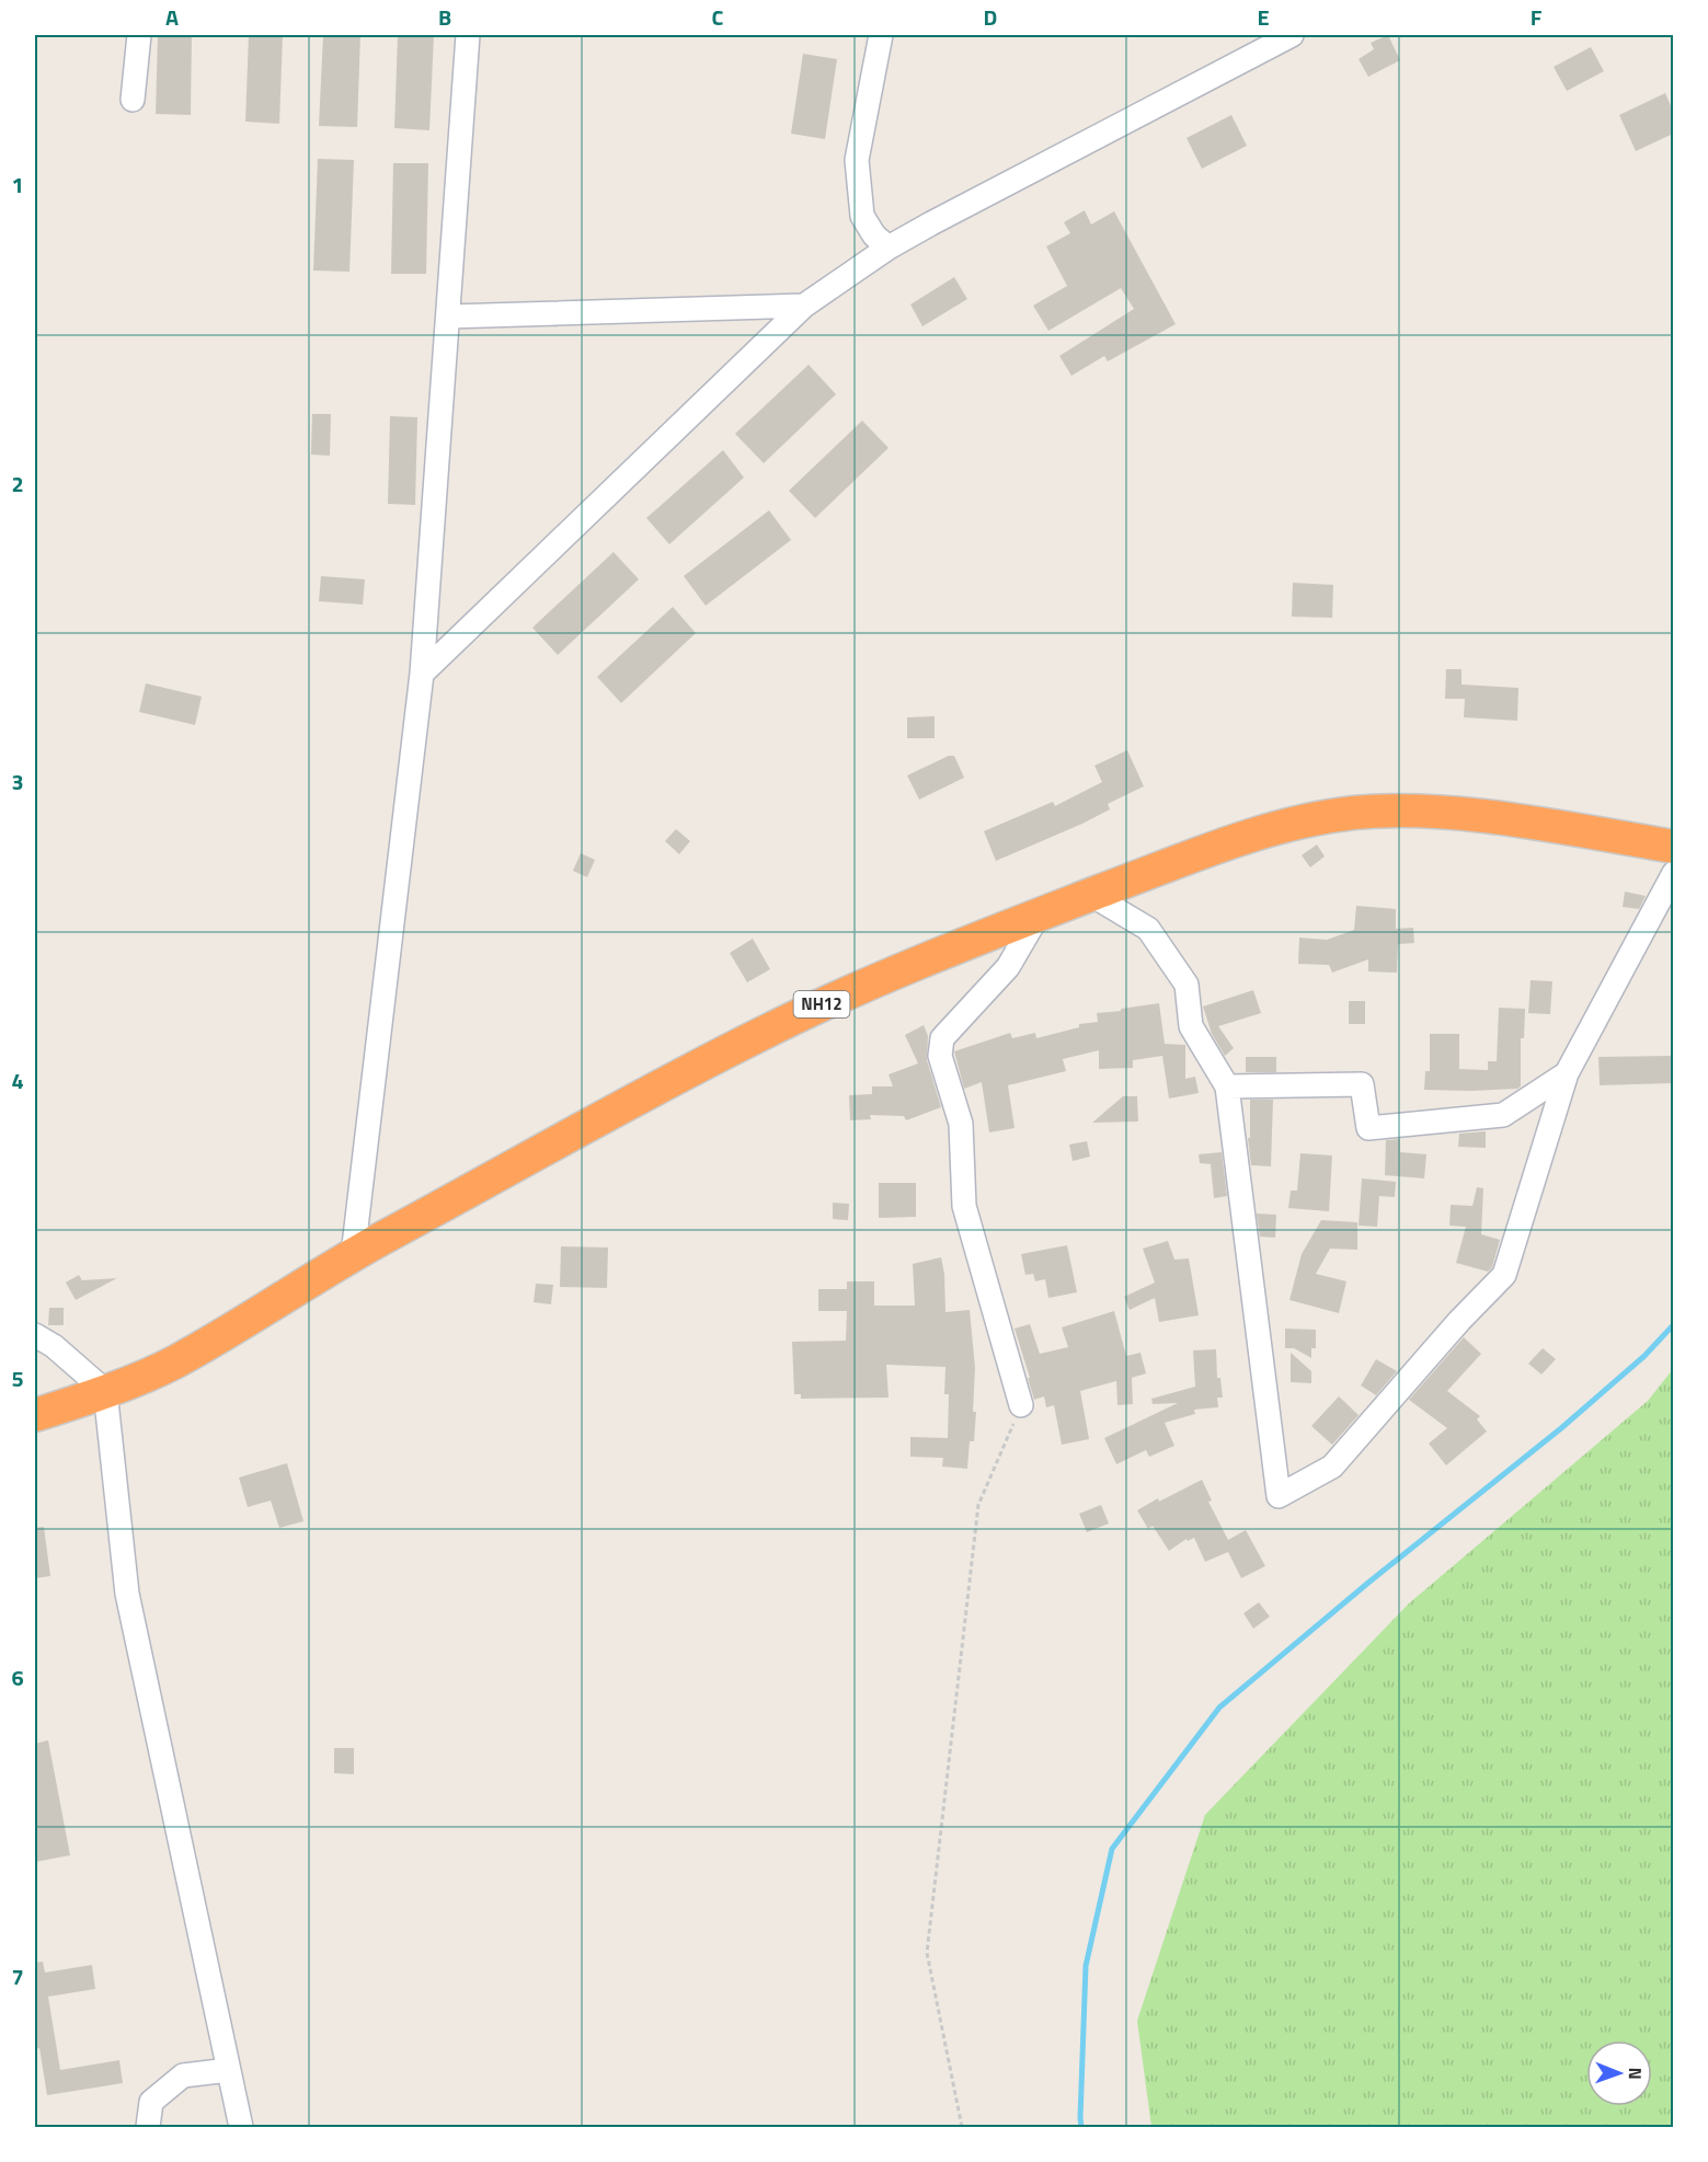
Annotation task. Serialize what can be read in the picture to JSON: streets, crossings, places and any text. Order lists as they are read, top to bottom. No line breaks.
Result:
{"streets":{"highway":["NH12"]},"north":"right","grid":{"columns":["A","B","C","D","E","F"],"rows":["1","2","3","4","5","6","7"]}}
